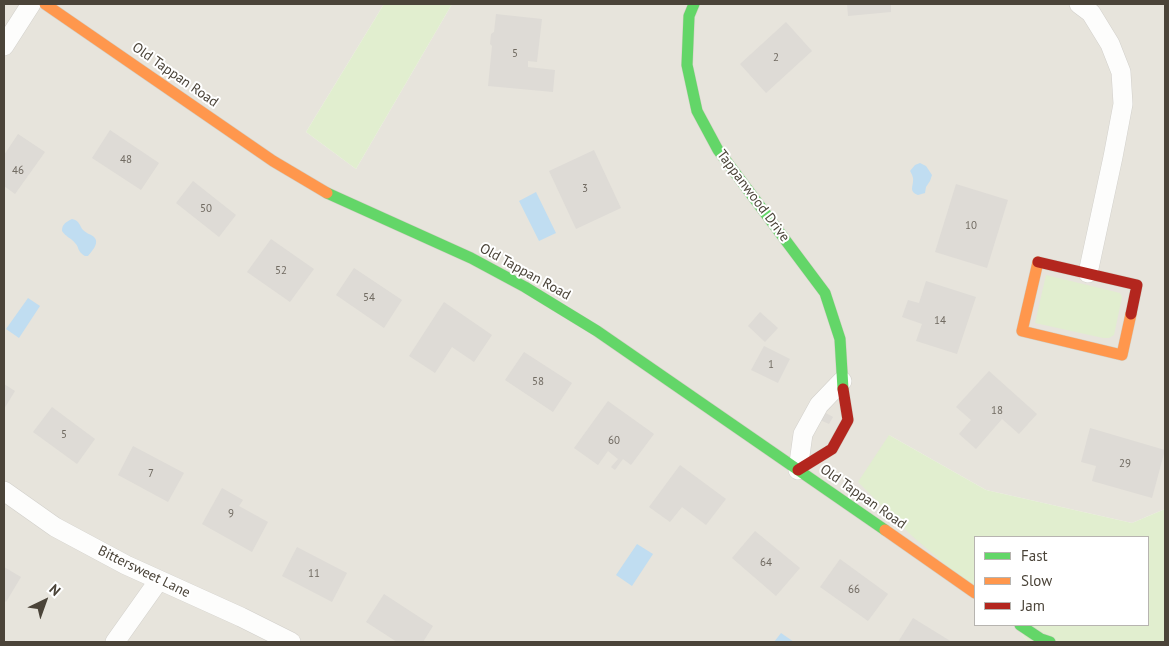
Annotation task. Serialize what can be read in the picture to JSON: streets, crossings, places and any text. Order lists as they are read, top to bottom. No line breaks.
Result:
{"streets":{"street":["Old Tappan Road","Tappanwood Drive","Bittersweet Lane"]},"crossings":[["Old Tappan Road","Tappanwood Drive"]],"house_numbers":["5","2","48","46","3","50","10","52","54","14","1","58","18","5","60","29","7","9","64","11","66"],"legend":["Fast","Slow","Jam"],"north":"top right"}
